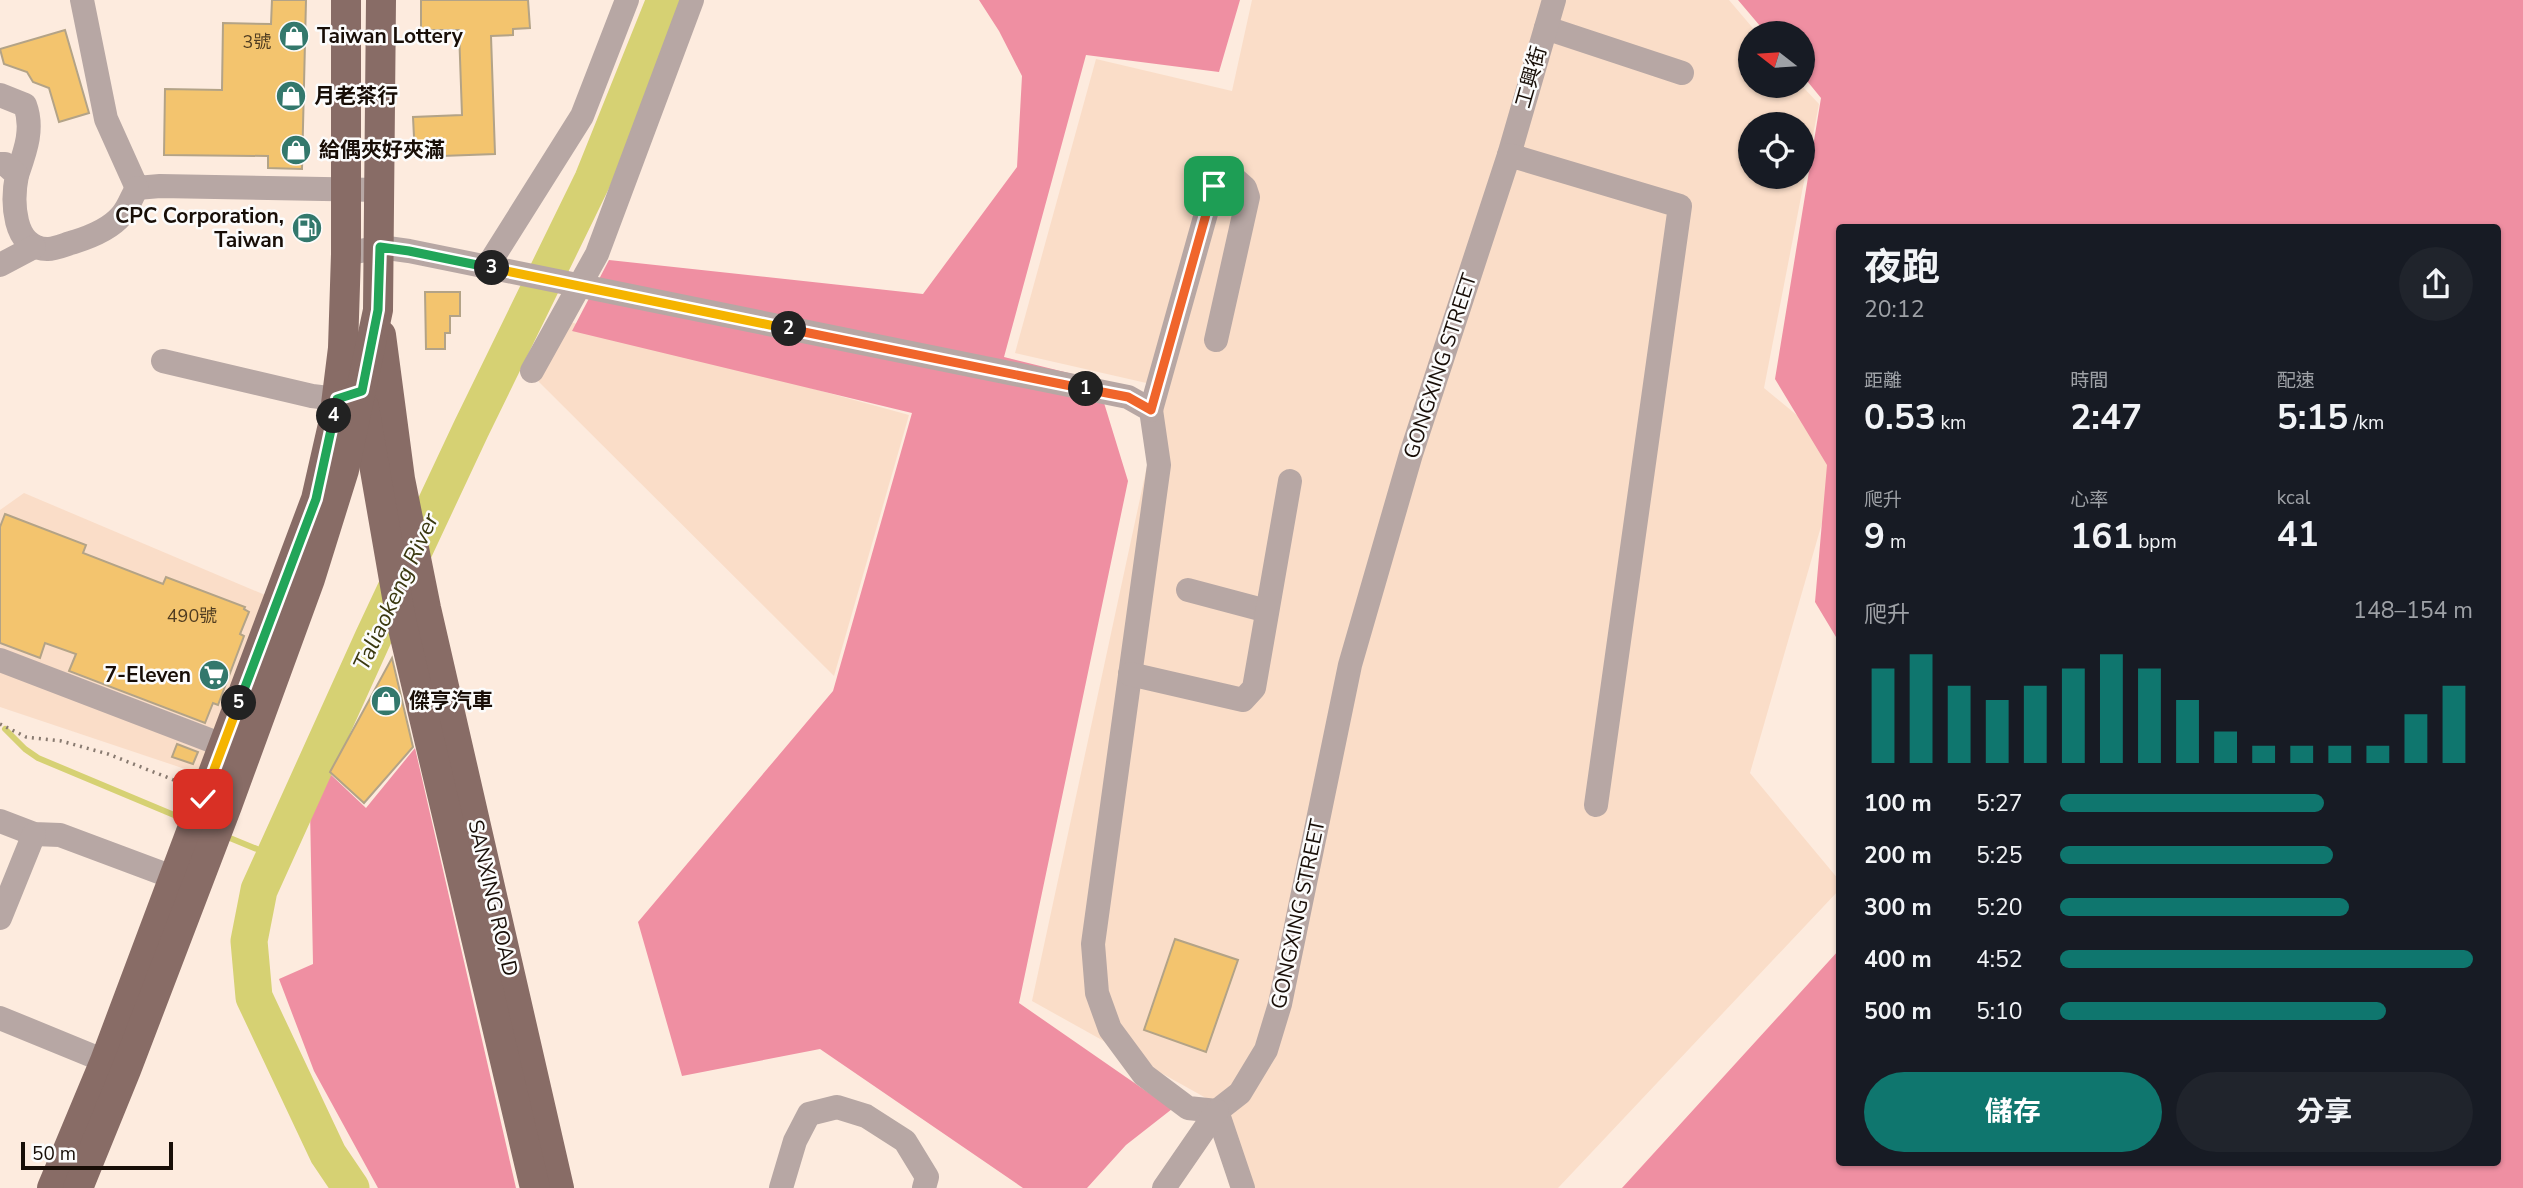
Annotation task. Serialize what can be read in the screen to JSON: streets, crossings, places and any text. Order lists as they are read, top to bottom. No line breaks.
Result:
{"streets":{"main road":["SANXING ROAD"],"street":["工興街","GONGXING STREET"]},"crossings":[["工興街","GONGXING STREET"]],"water":["Taliaokeng River"],"places":{"shop":["Taiwan Lottery","月老茶行","給偶夾好夾滿","傑亨汽車"],"fuel station":["CPC Corporation, Taiwan"],"supermarket":["7-Eleven"]},"house_numbers":["3號","490號"],"scale_bar":"50 m","north":"left","page":{"heading":["夜跑","20:12"],"pins":["3","2","1","4","5"],"stats":[["距離","0.53 km"],["時間","2:47"],["配速","5:15 /km"],["爬升","9 m"],["心率","161 bpm"],["kcal","41"]],"chart":["爬升","148–154 m"],"list":[{"name":"100 m","note":"5:27"},{"name":"200 m","note":"5:25"},{"name":"300 m","note":"5:20"},{"name":"400 m","note":"4:52"},{"name":"500 m","note":"5:10"}],"buttons":["儲存","分享"],"scale":"50 m"}}
